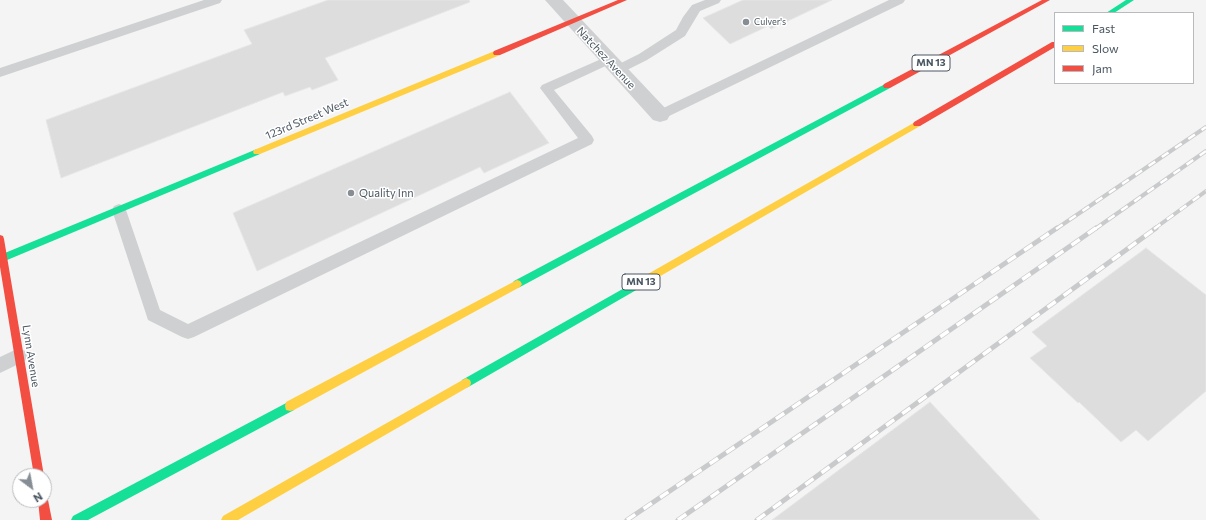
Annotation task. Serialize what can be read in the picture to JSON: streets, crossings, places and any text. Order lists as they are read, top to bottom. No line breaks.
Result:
{"streets":{"main road":["MN 13","123rd Street West","Lynn Avenue"],"street":["Natchez Avenue"]},"crossings":[["Natchez Avenue","123rd Street West"],["123rd Street West","Lynn Avenue"]],"places":["Culver's","Quality Inn"],"legend":["Fast","Slow","Jam"],"north":"bottom right"}
